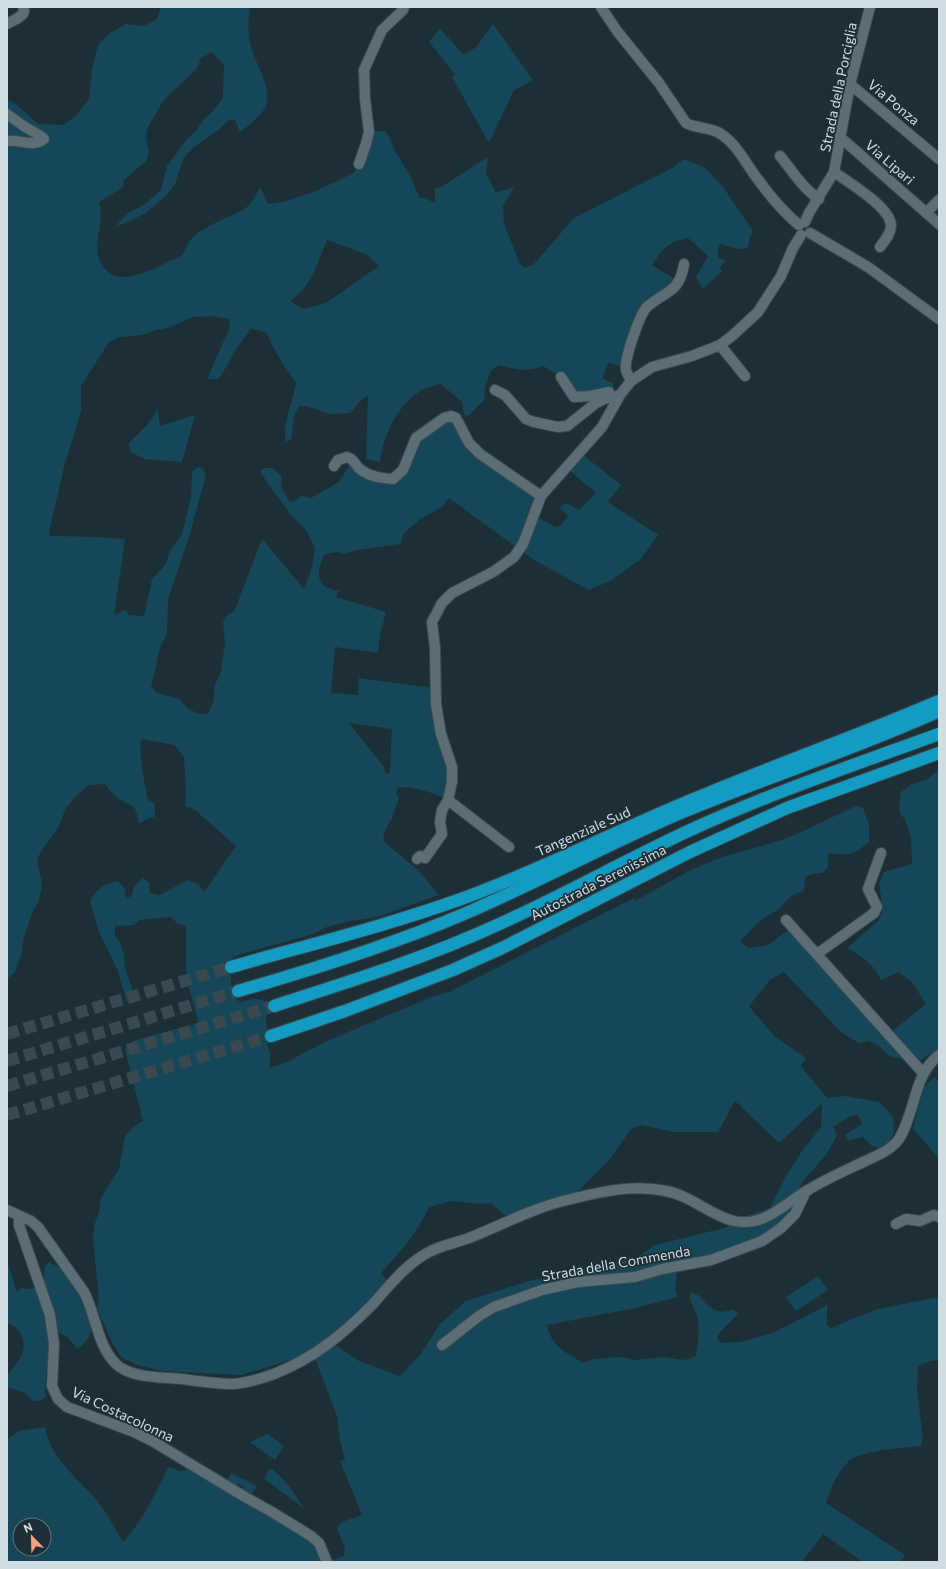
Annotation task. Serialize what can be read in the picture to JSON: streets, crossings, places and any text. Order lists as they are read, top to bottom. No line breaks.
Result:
{"streets":{"highway":["Tangenziale Sud","Autostrada Serenissima"],"street":["Strada della Porciglia","Via Ponza","Via Lipari","Strada della Commenda","Via Costacolonna"]},"crossings":[["Strada della Porciglia","Via Ponza"],["Strada della Porciglia","Via Lipari"]],"north":"top left"}
